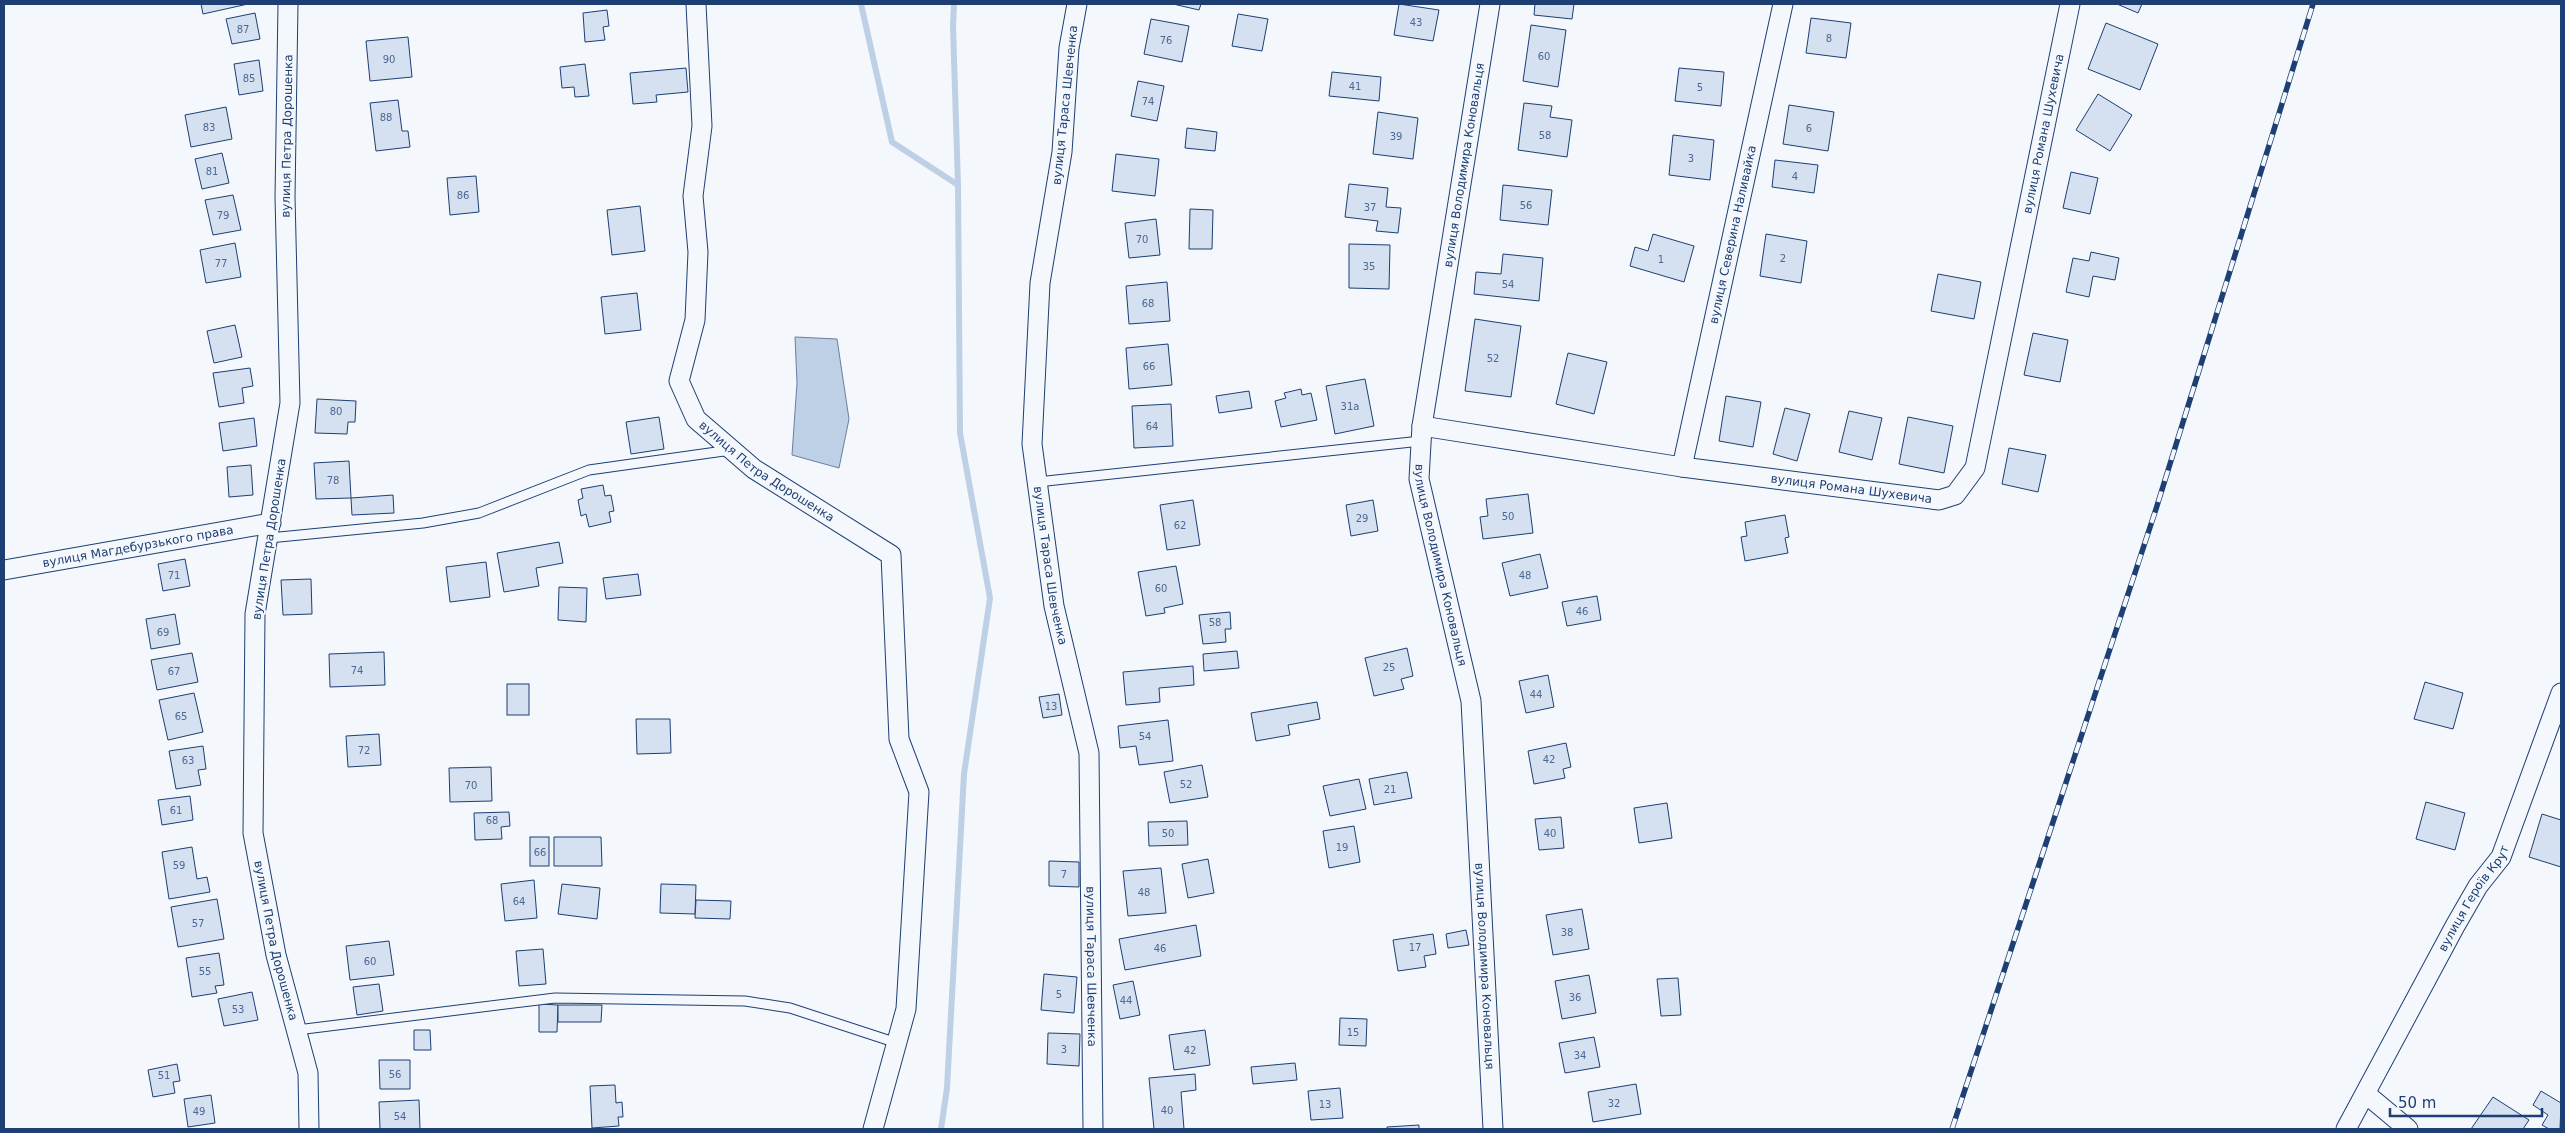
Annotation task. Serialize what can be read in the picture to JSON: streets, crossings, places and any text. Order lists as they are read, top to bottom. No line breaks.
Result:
{"streets":{"street":["вулиця Тараса Шевченка","вулиця Романа Шухевича","вулиця Петра Дорошенка","вулиця Володимира Коновальця","вулиця Северина Наливайка","вулиця Магдебурзького права","вулиця Героїв Крут"]},"crossings":[["вулиця Романа Шухевича","вулиця Володимира Коновальця"],["вулиця Романа Шухевича","вулиця Северина Наливайка"],["вулиця Петра Дорошенка","вулиця Магдебурзького права"]],"house_numbers":["43","87","8","76","60","90","85","41","5","74","88","83","6","58","39","3","81","4","86","56","37","79","70","2","1","77","35","54","68","52","66","31а","80","64","78","50","29","62","71","48","60","46","58","69","25","74","67","44","13","65","54","72","42","63","52","70","21","61","68","50","40","19","66","59","7","48","64","57","38","17","46","60","55","5","36","44","53","15","3","42","34","56","51","32","13","40","49","54"],"scale_bar":"50 m"}
